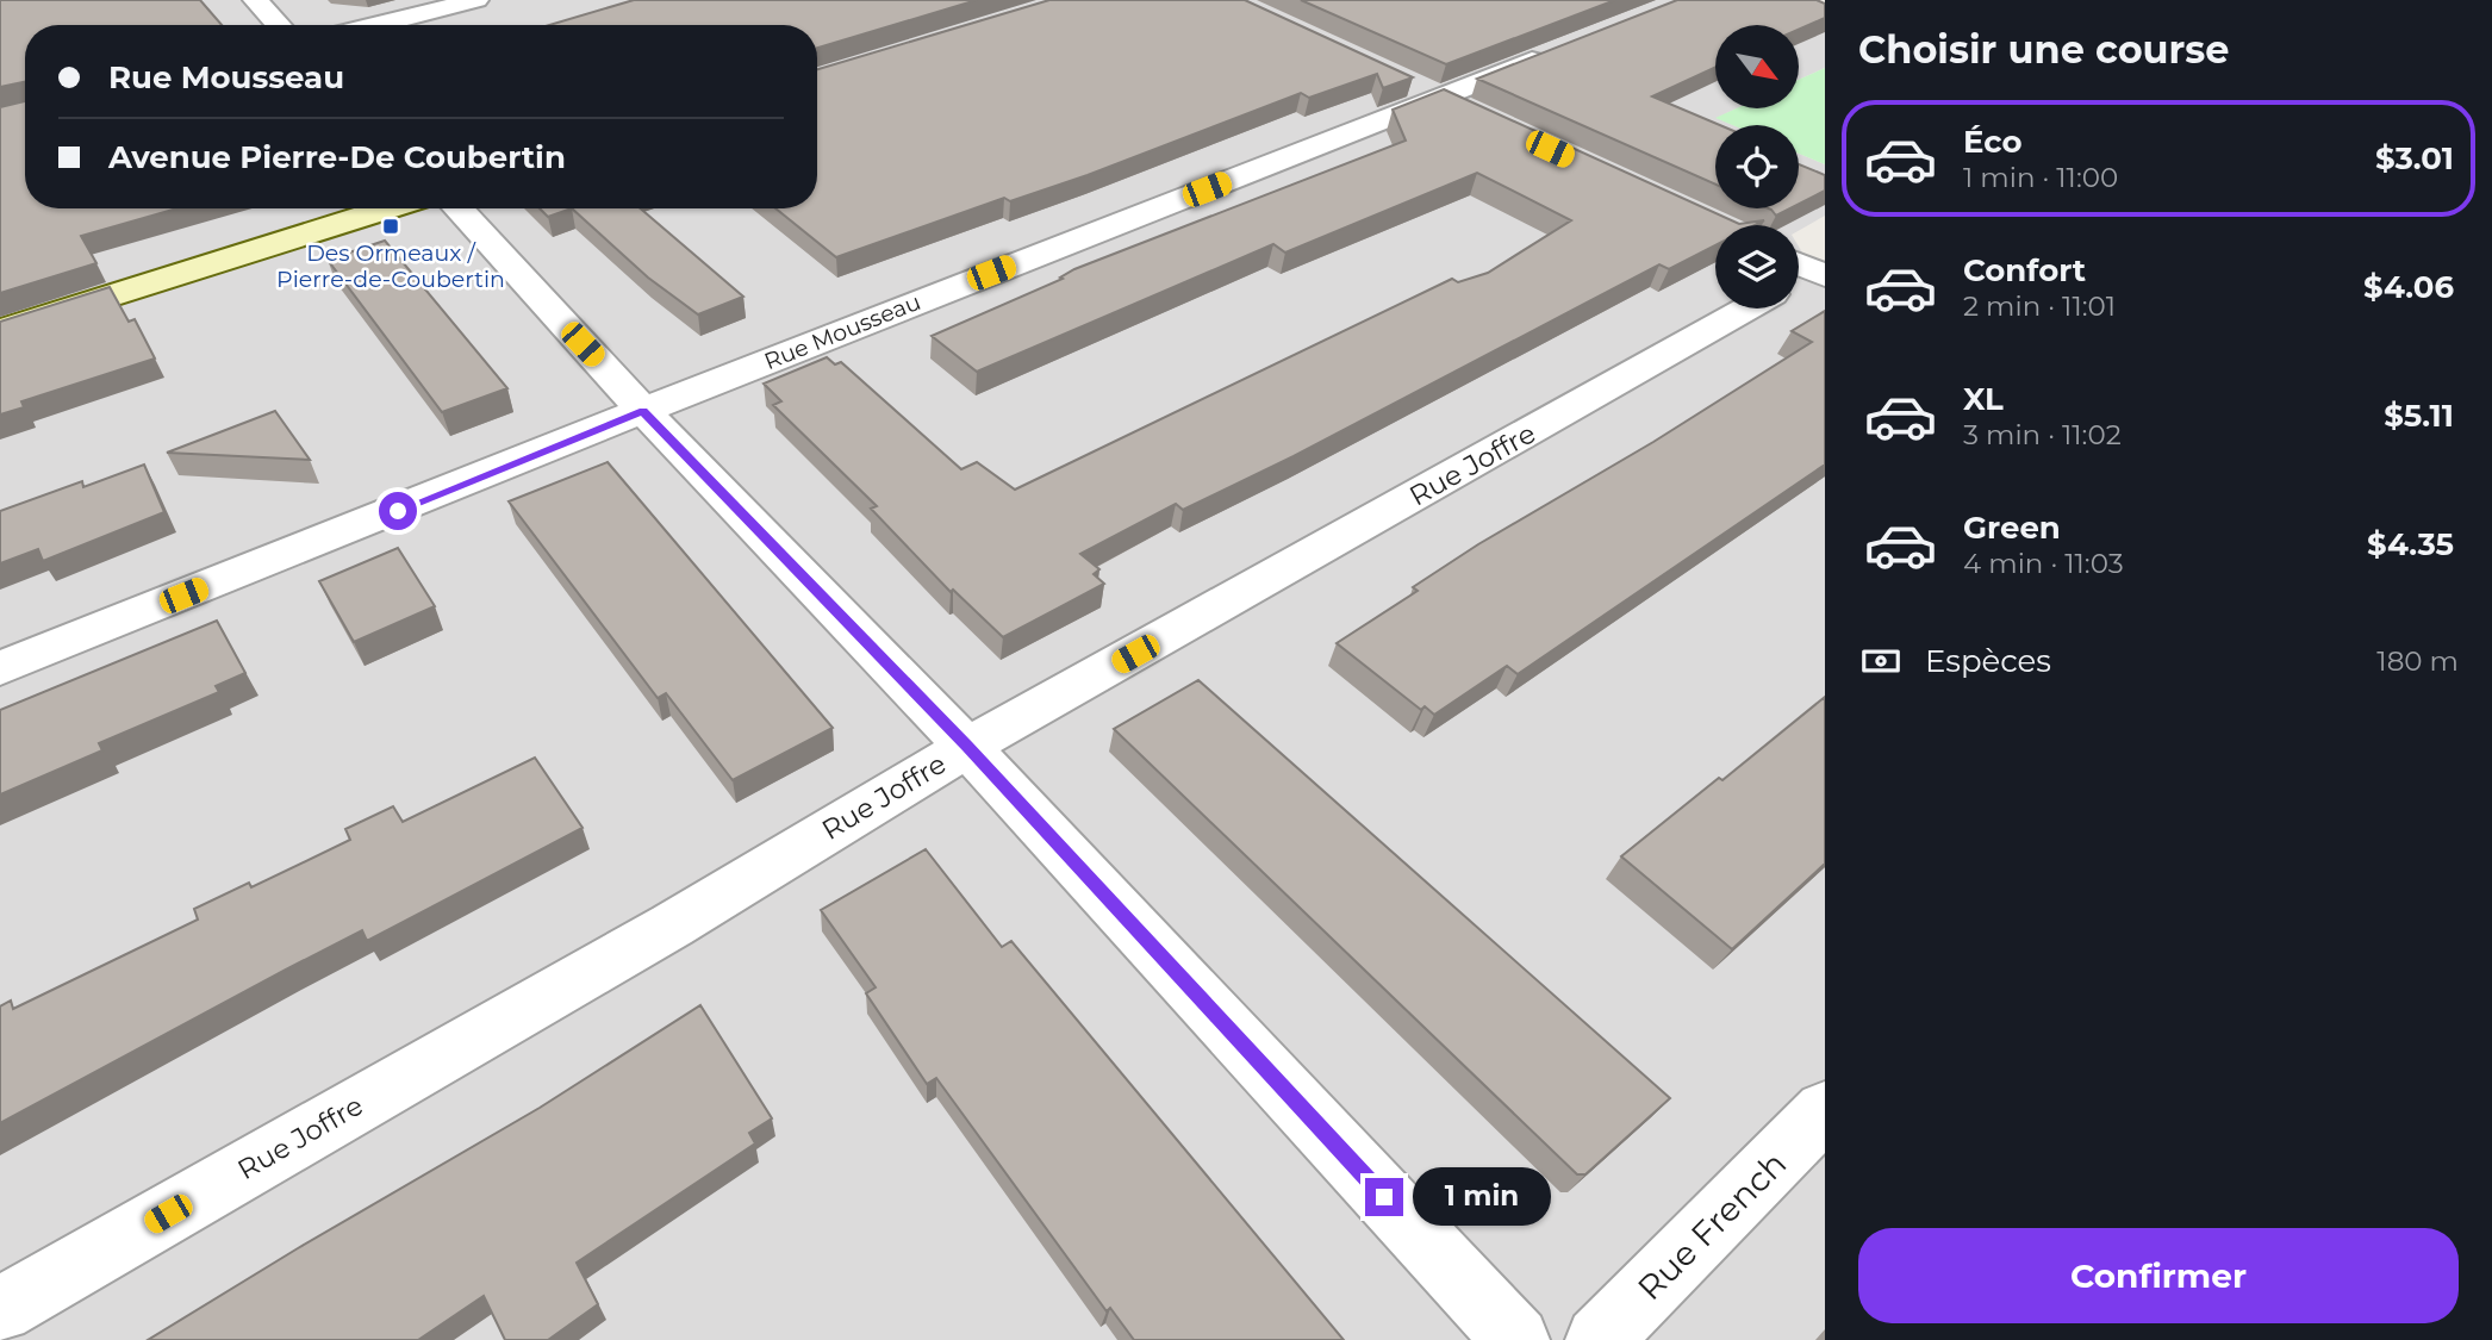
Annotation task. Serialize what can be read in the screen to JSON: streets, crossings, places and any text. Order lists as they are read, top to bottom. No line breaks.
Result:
{"streets":{"street":["Rue Mousseau","Rue Joffre","Rue French"]},"places":{"transit":["Des Ormeaux / Pierre-de-Coubertin"]},"north":"bottom right","page":{"heading":"Choisir une course","banner":["Rue Mousseau","Avenue Pierre-De Coubertin"],"list":[{"name":"Éco","note":"1 min · 11:00","value":"$3.01"},{"name":"Confort","note":"2 min · 11:01","value":"$4.06"},{"name":"XL","note":"3 min · 11:02","value":"$5.11"},{"name":"Green","note":"4 min · 11:03","value":"$4.35"}],"pay":["Espèces","180 m"],"bubble":"1 min","buttons":"Confirmer"}}
